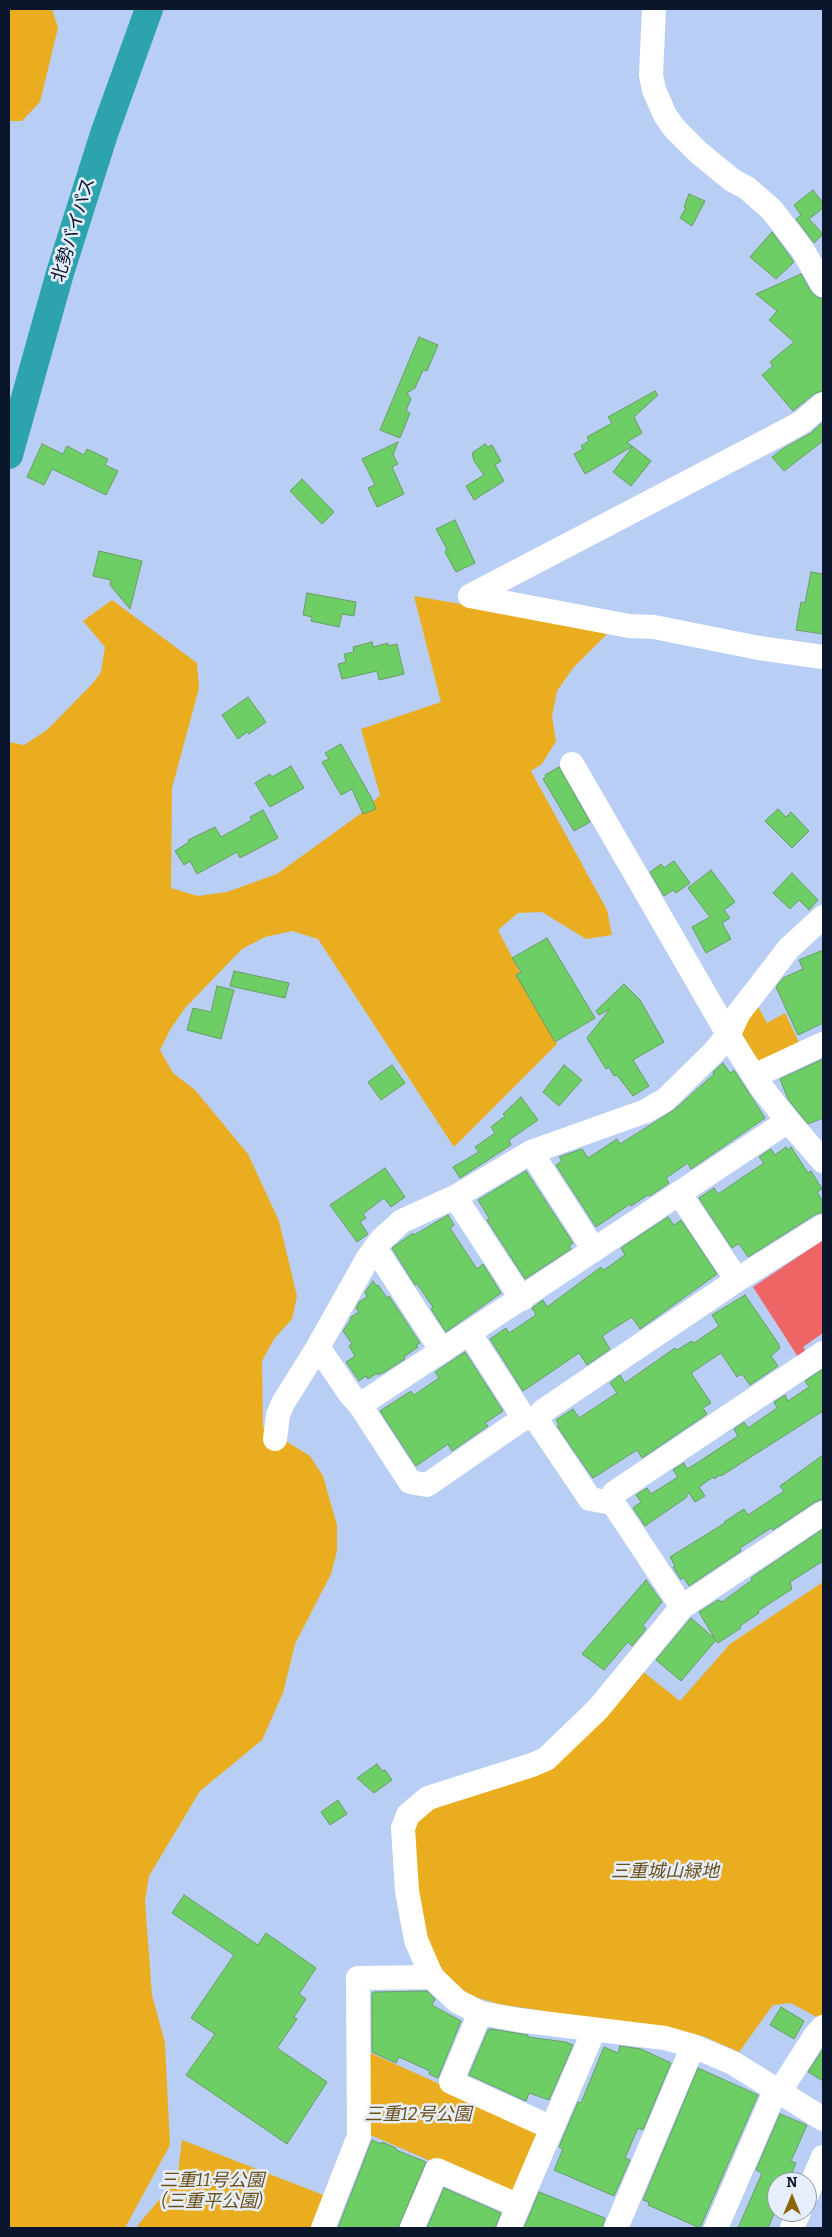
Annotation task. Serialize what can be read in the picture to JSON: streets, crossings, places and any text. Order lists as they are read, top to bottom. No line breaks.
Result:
{"streets":{"highway":["北勢バイパス"]},"parks":["三重城山緑地","三重12号公園","三重11号公園 (三重平公園)"],"north":"top"}
